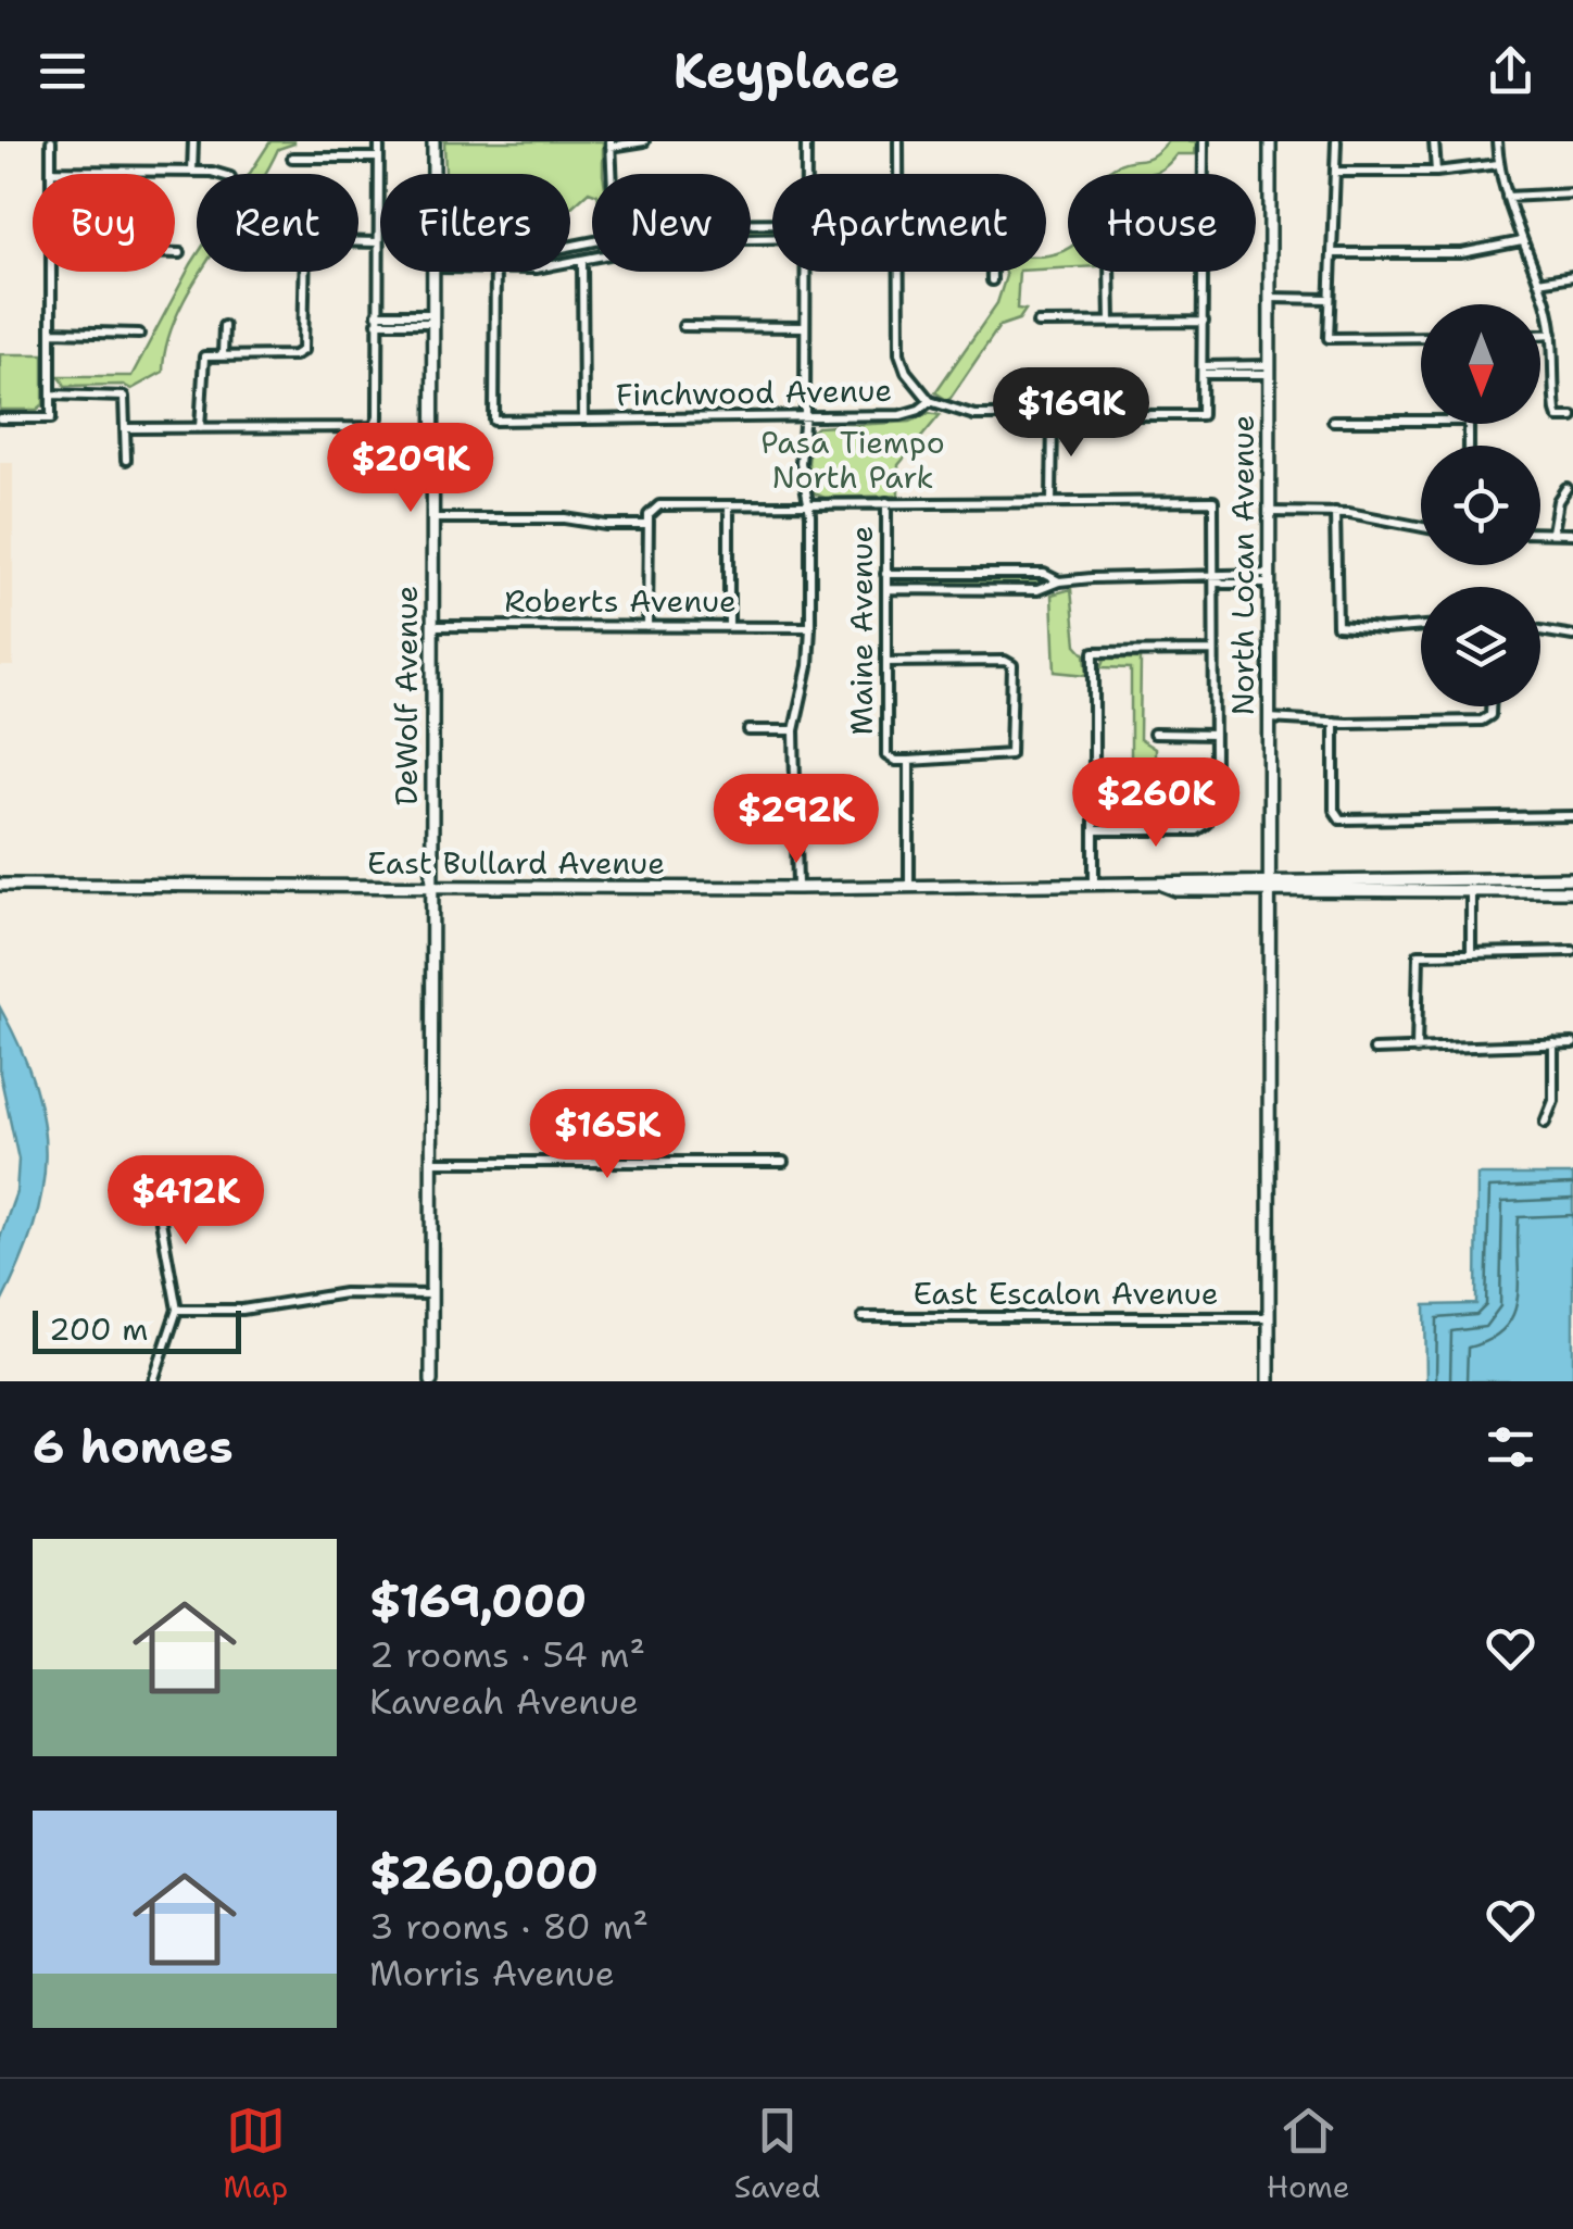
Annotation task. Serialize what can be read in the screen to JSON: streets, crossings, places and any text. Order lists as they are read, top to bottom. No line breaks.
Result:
{"streets":{"street":["Finchwood Avenue","North Locan Avenue","Roberts Avenue","Maine Avenue","DeWolf Avenue","East Bullard Avenue","East Escalon Avenue"]},"crossings":[["North Locan Avenue","East Bullard Avenue"],["North Locan Avenue","East Escalon Avenue"],["Roberts Avenue","DeWolf Avenue"],["Maine Avenue","East Bullard Avenue"],["DeWolf Avenue","East Bullard Avenue"]],"parks":["Pasa Tiempo North Park"],"scale_bar":"200 m","north":"bottom","page":{"header":"Keyplace","chip":["Buy","Rent","Filters","New","Apartment","House"],"price":["$169K","$209K","$260K","$292K","$165K","$412K"],"scale":"200 m","heading":"6 homes","list":[{"name":"$169,000","note":"2 rooms · 54 m² · Kaweah Avenue"},{"name":"$260,000","note":"3 rooms · 80 m² · Morris Avenue"}],"tabs":["Map","Saved","Home"]}}
